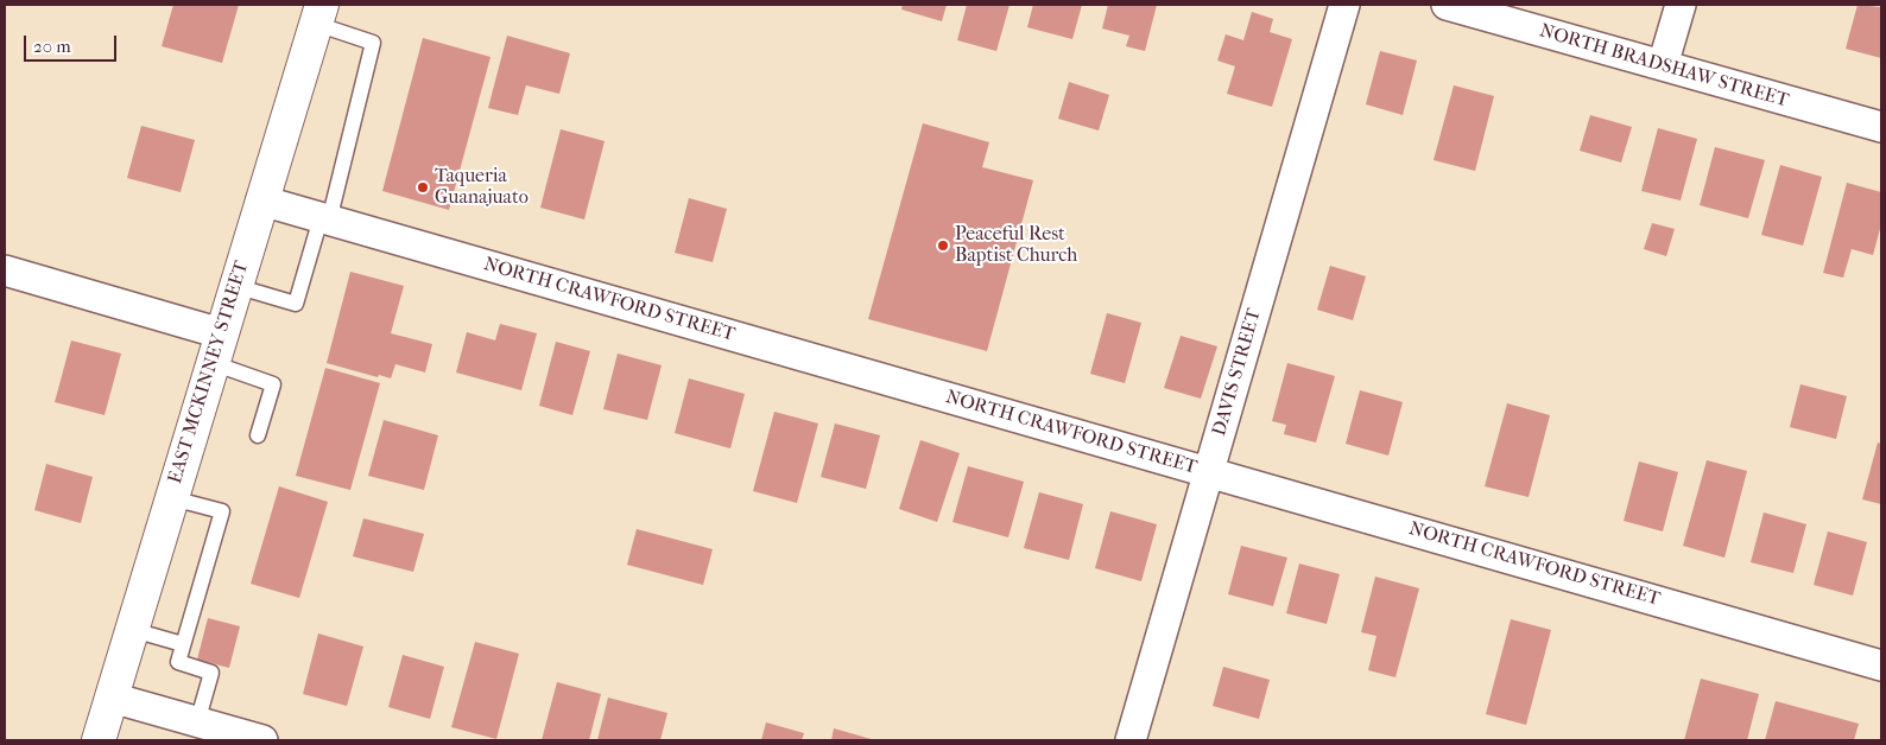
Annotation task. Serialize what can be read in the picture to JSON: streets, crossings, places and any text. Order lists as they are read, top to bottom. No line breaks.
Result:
{"streets":{"main road":["EAST MCKINNEY STREET"],"street":["NORTH BRADSHAW STREET","NORTH CRAWFORD STREET","DAVIS STREET"]},"crossings":[["NORTH CRAWFORD STREET","EAST MCKINNEY STREET"],["NORTH CRAWFORD STREET","DAVIS STREET"]],"places":["Taqueria Guanajuato","Peaceful Rest Baptist Church"],"scale_bar":"20 m"}
